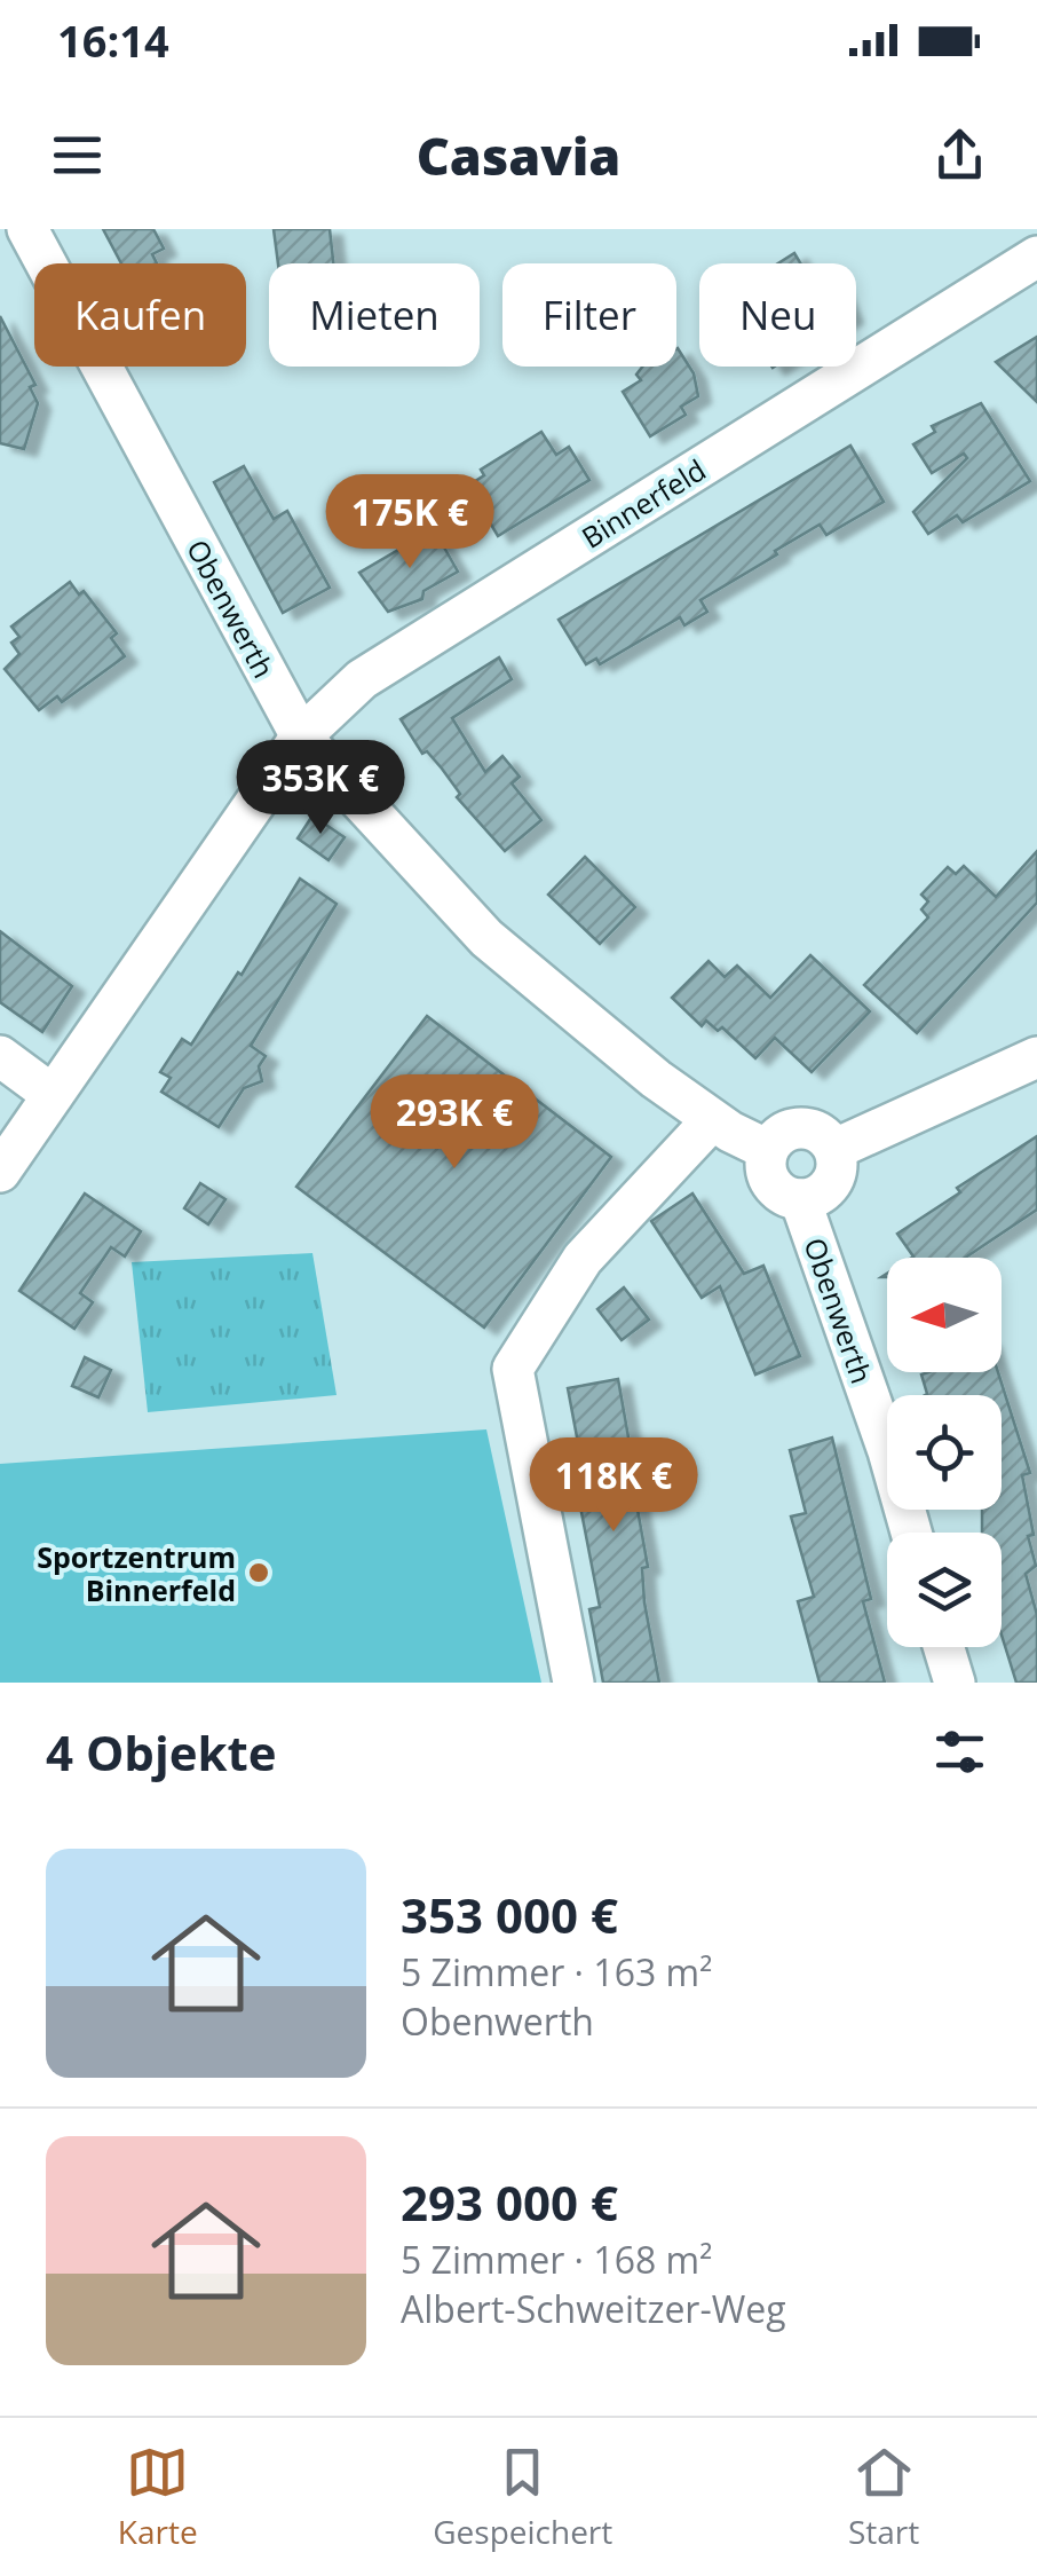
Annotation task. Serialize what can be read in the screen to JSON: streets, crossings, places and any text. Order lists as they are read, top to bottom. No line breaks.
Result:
{"streets":{"street":["Binnerfeld","Obenwerth"]},"crossings":[["Binnerfeld","Obenwerth"]],"places":["Sportzentrum Binnerfeld"],"north":"left","page":{"status":"16:14","header":"Casavia","chip":["Kaufen","Mieten","Filter","Neu"],"price":["175K €","353K €","293K €","118K €"],"heading":"4 Objekte","list":[{"name":"353 000 €","note":"5 Zimmer · 163 m² · Obenwerth"},{"name":"293 000 €","note":"5 Zimmer · 168 m² · Albert-Schweitzer-Weg"}],"tabs":["Karte","Gespeichert","Start"]}}
